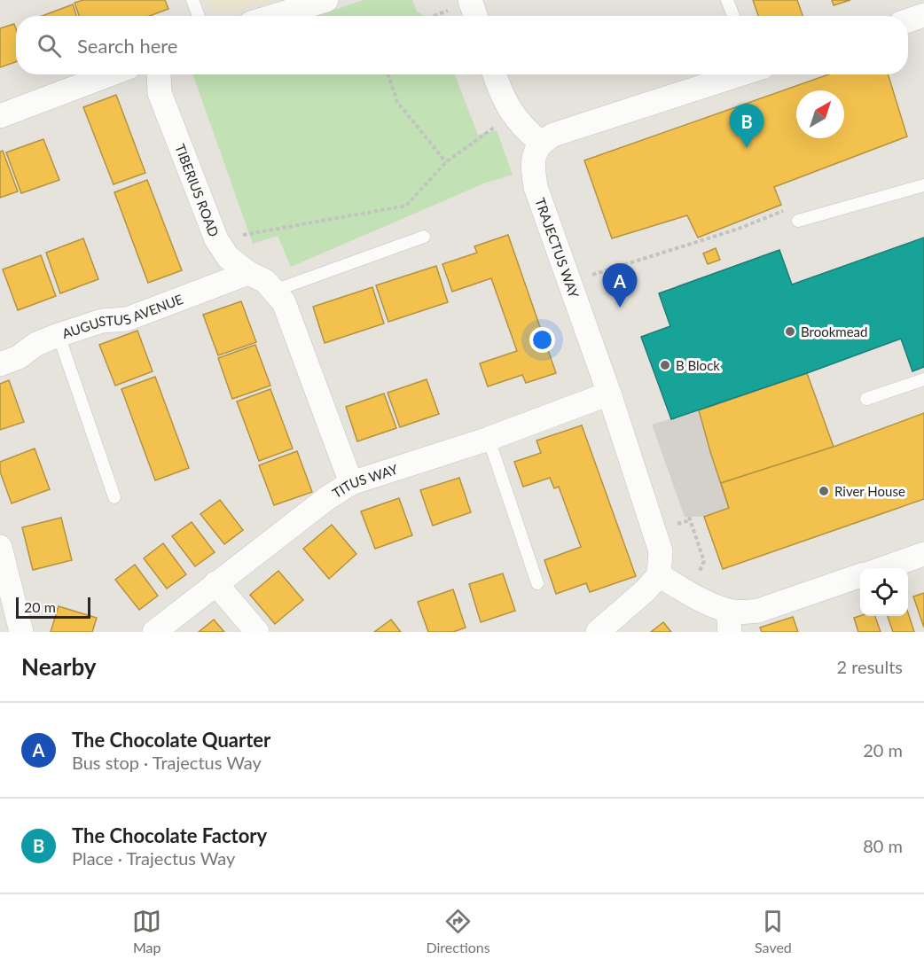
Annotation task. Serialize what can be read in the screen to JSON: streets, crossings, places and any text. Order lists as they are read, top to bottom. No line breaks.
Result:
{"streets":{"street":["TIBERIUS ROAD","TRAJECTUS WAY","AUGUSTUS AVENUE","TITUS WAY"]},"crossings":[["TIBERIUS ROAD","AUGUSTUS AVENUE"],["TIBERIUS ROAD","TITUS WAY"],["TRAJECTUS WAY","TITUS WAY"]],"places":["Brookmead","B Block","River House"],"scale_bar":"20 m","north":"top right","page":{"search":"Search here","pins":["B","A"],"scale":"20 m","heading":["Nearby","2 results"],"list":[{"mark":"A","name":"The Chocolate Quarter","note":"Bus stop · Trajectus Way","value":"20 m"},{"mark":"B","name":"The Chocolate Factory","note":"Place · Trajectus Way","value":"80 m"}],"nav":["Map","Directions","Saved"]}}
